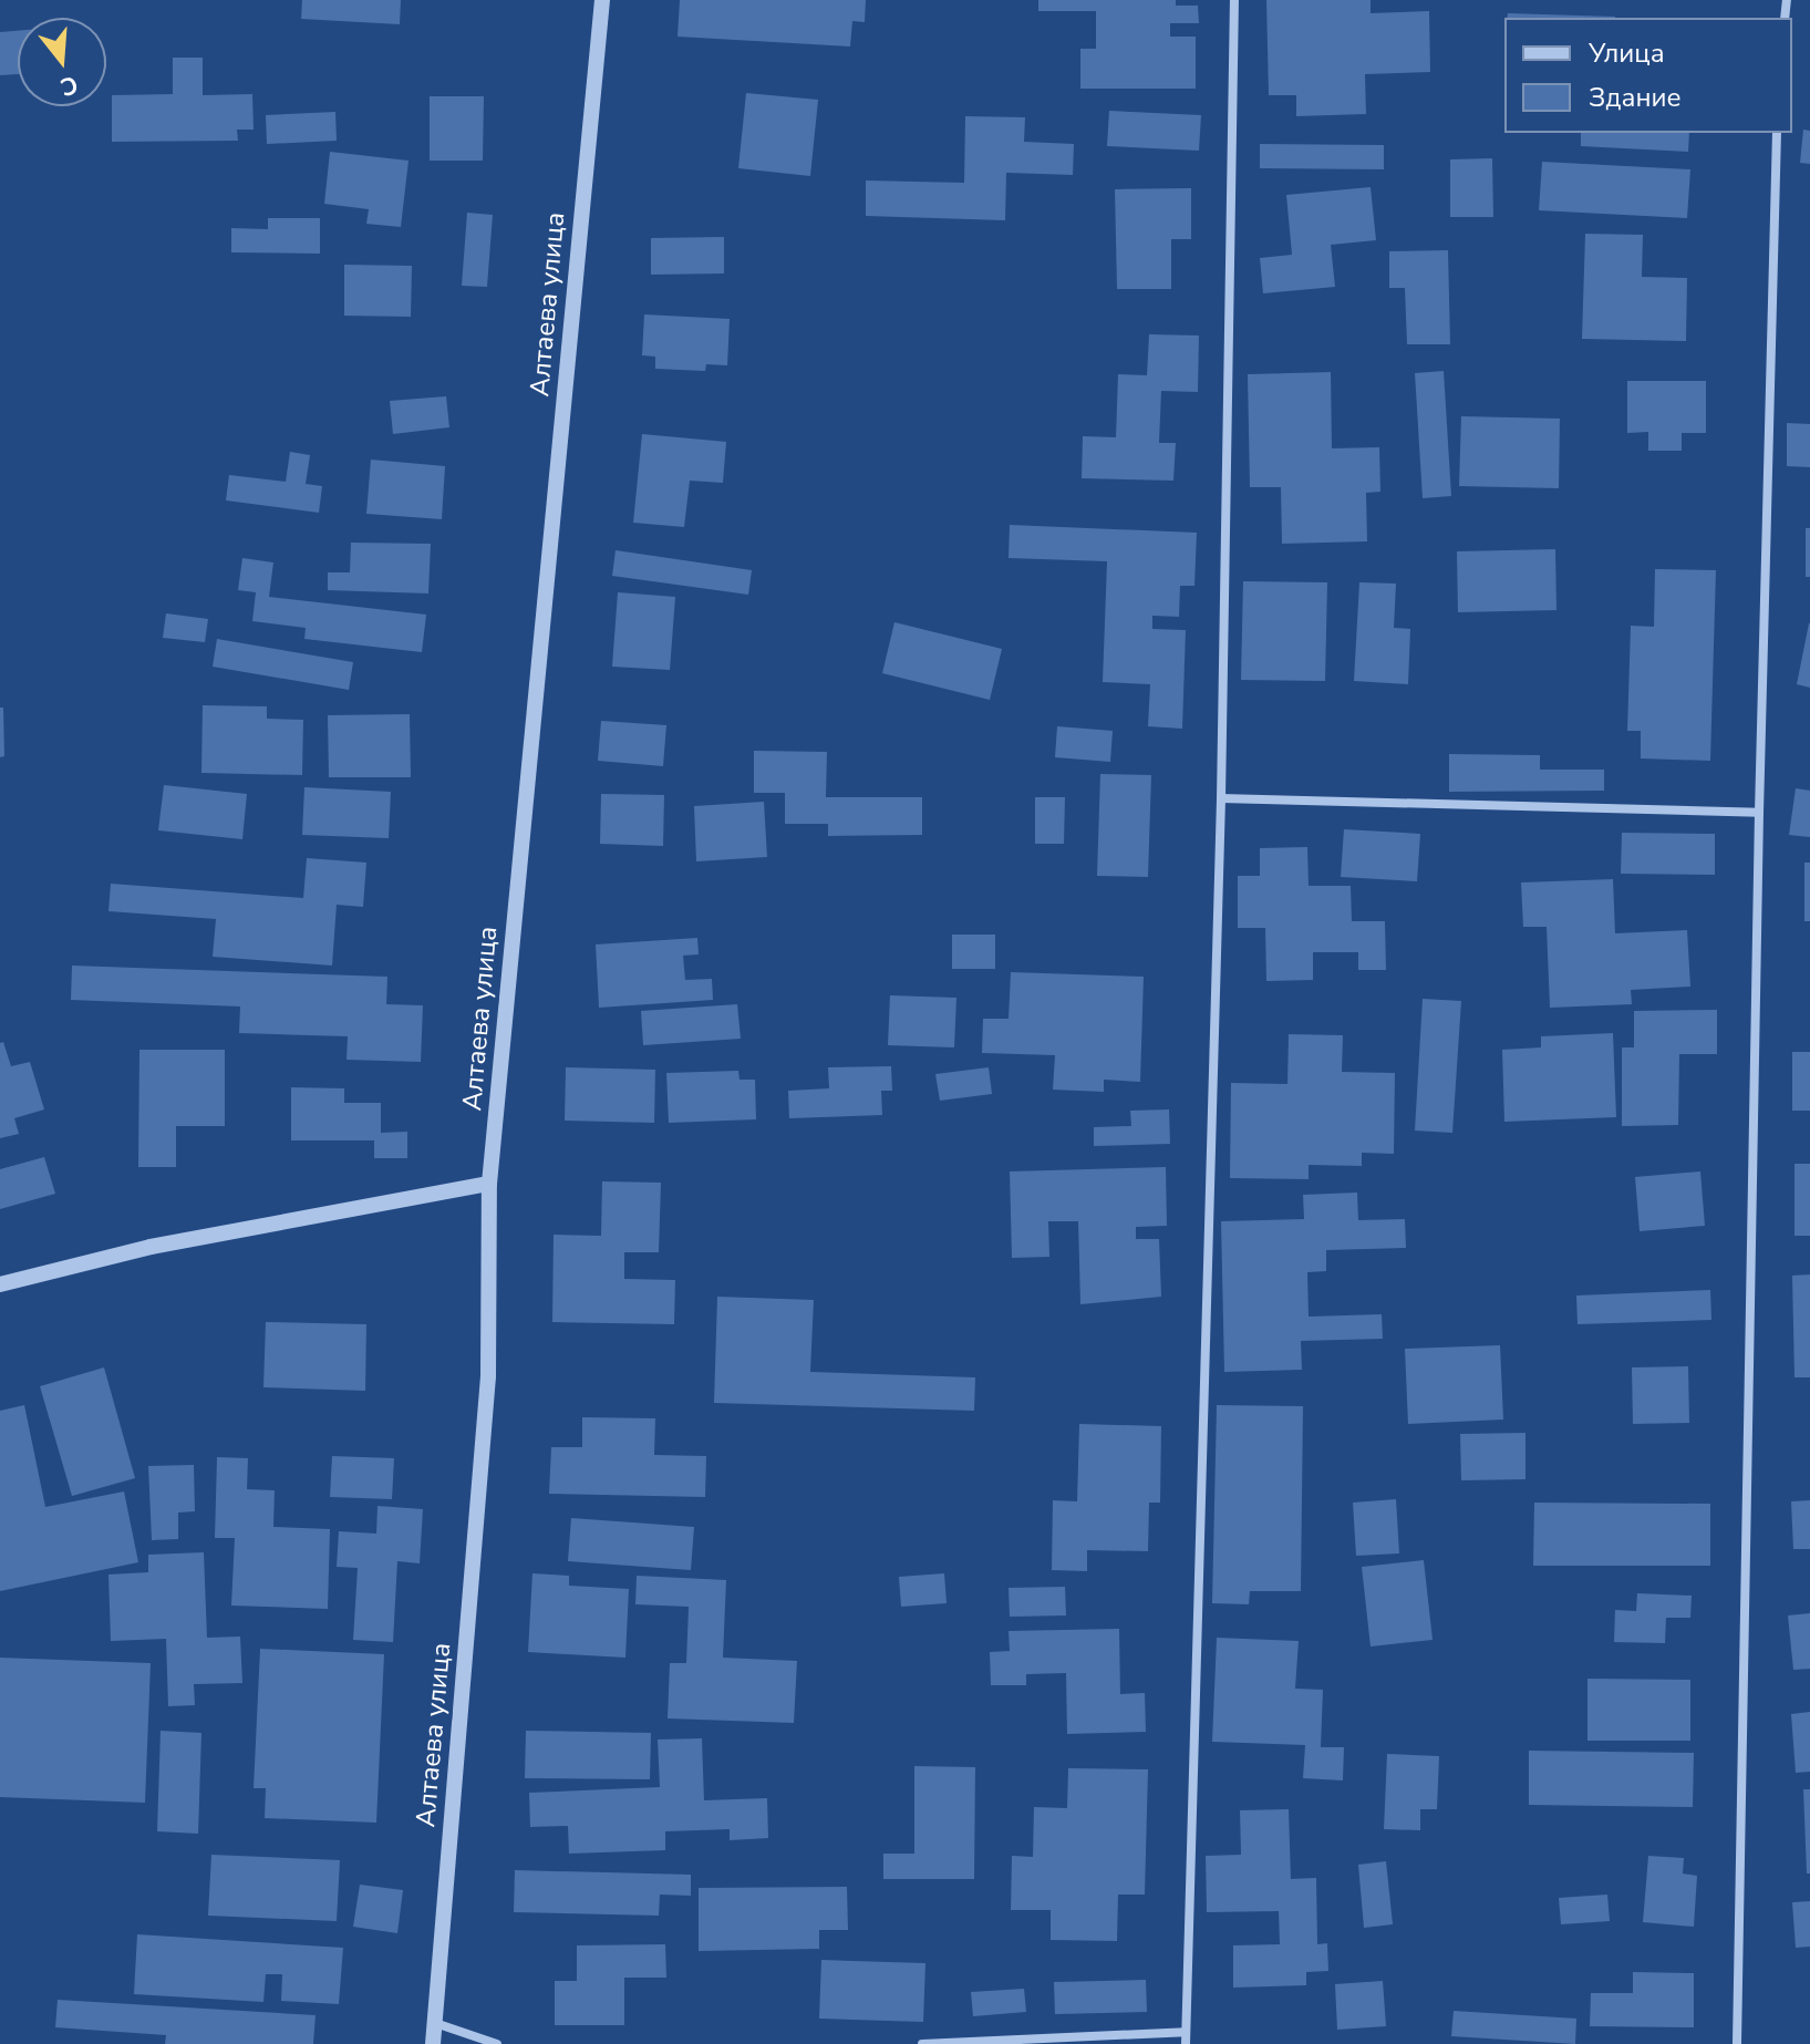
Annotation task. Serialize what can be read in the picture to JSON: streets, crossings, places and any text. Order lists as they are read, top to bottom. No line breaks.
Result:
{"streets":{"street":["Алтаева улица"]},"legend":["Улица","Здание"],"north":"bottom"}
